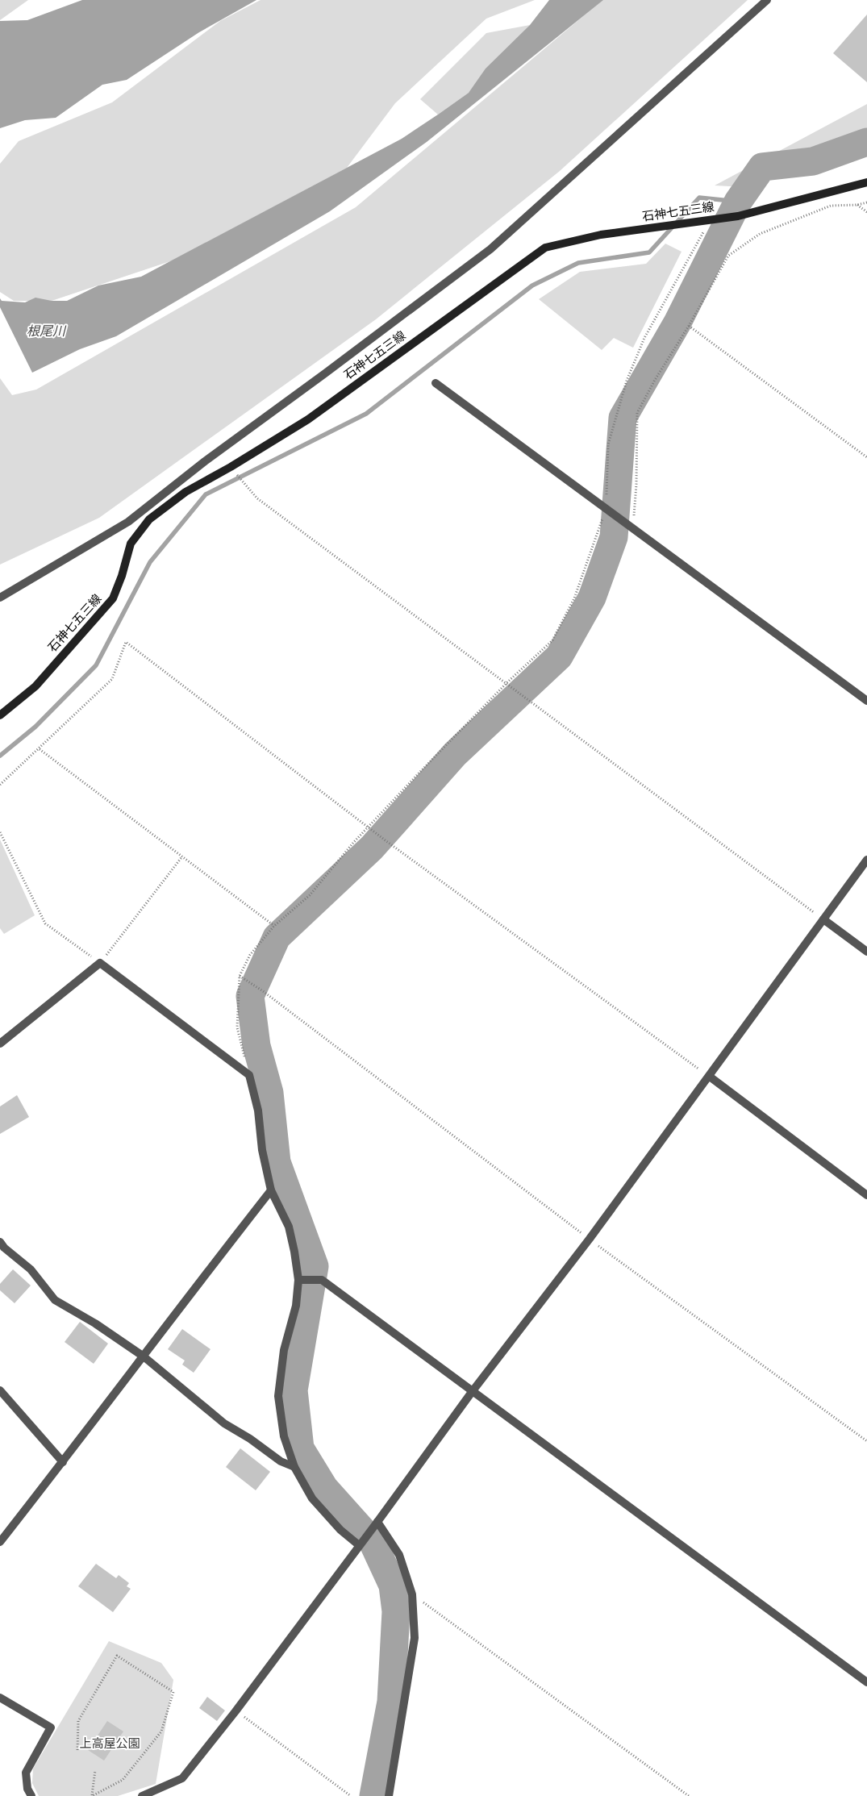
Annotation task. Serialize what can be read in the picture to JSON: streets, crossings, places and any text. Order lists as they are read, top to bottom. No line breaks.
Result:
{"streets":{"main road":["石神七五三線"]},"water":["根尾川"],"parks":["上高屋公園"]}
